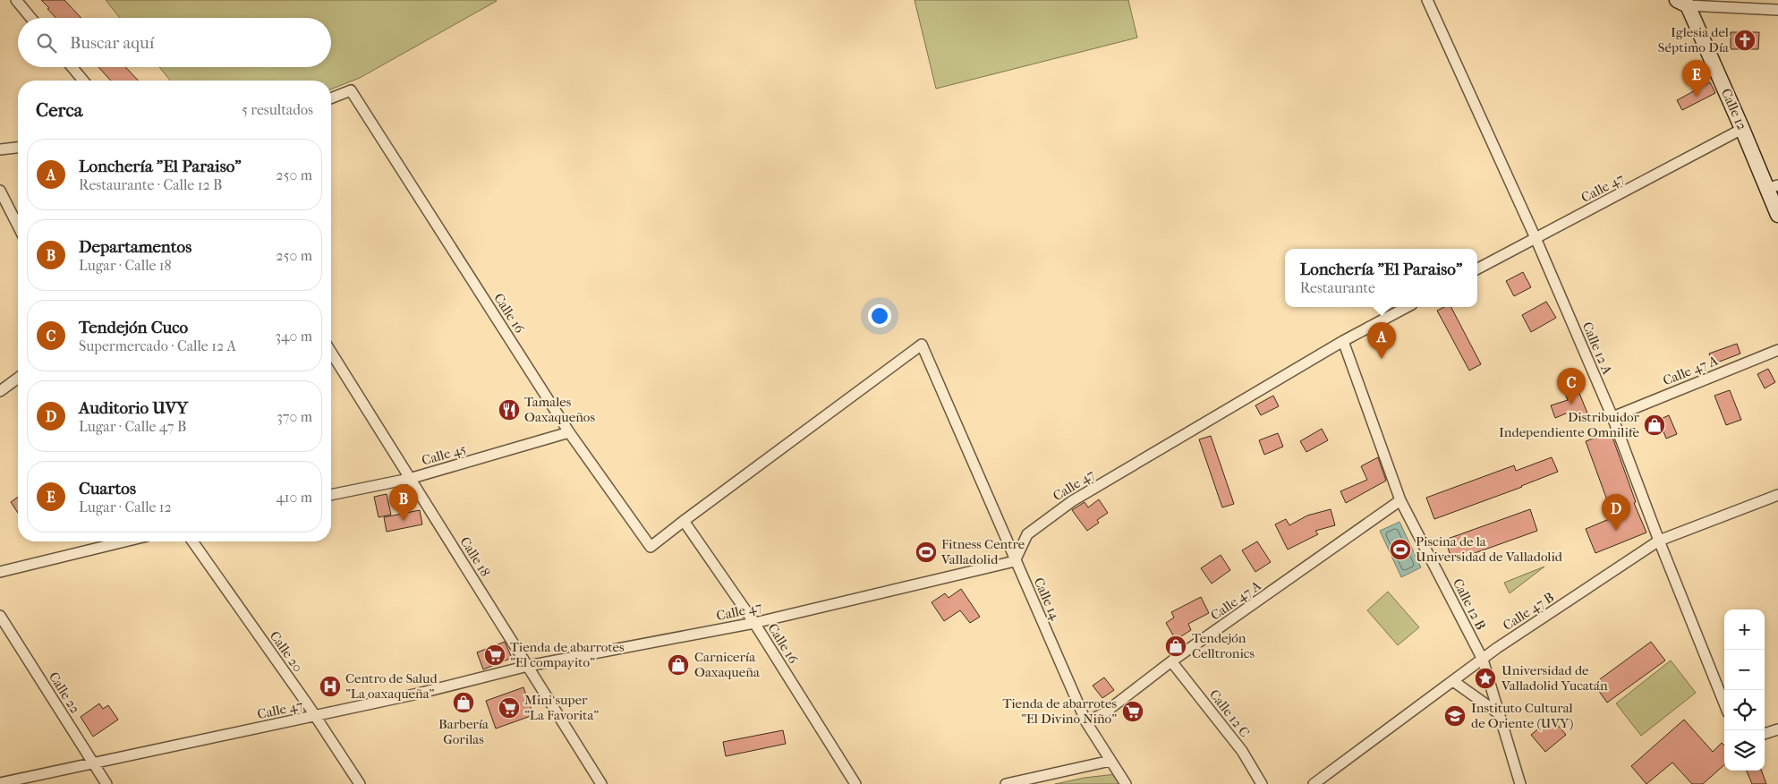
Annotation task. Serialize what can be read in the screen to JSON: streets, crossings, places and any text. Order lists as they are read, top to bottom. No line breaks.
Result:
{"streets":{"street":["Calle 12","Calle 47","Calle 16","Calle 12 A","Calle 47 A","Calle 45","Calle 18","Calle 14","Calle 12 B","Calle 47 B","Calle 20","Calle 22","Calle 12 C"]},"crossings":[["Calle 12","Calle 47"],["Calle 47","Calle 16"],["Calle 47","Calle 12 A"],["Calle 47","Calle 18"],["Calle 47","Calle 14"],["Calle 47","Calle 12 B"],["Calle 47","Calle 20"],["Calle 47","Calle 22"],["Calle 16","Calle 45"],["Calle 16","Calle 14"],["Calle 12 A","Calle 47 A"],["Calle 12 A","Calle 47 B"],["Calle 47 A","Calle 14"],["Calle 47 A","Calle 12 B"],["Calle 47 A","Calle 12 C"],["Calle 45","Calle 18"],["Calle 12 B","Calle 47 B"]],"places":{"church":["Iglesia del Séptimo Día"],"restaurant":["Tamales Oaxaqueños"],"shop":["Distribuidor Independiente Omnilife","Tendejón Celltronics","Carnicería Oaxaqueña","Barbería Gorilas"],"sports":["Piscina de la Universidad de Valladolid","Fitness Centre Valladolid"],"supermarket":["Tienda de abarrotes \"El compayito\"","Mini super \"La Favorita\"","Tienda de abarrotes \"El Divino Niño\""],"place":["Universidad de Valladolid Yucatán"],"hospital":["Centro de Salud \"La oaxaqueña\""],"school or university":["Instituto Cultural de Oriente (UVY)"]},"page":{"search":"Buscar aquí","pins":["E","A","C","B","D"],"heading":["Cerca","5 resultados"],"list":[{"mark":"A","name":"Lonchería \"El Paraiso\"","note":"Restaurante · Calle 12 B","value":"250 m"},{"mark":"B","name":"Departamentos","note":"Lugar · Calle 18","value":"250 m"},{"mark":"C","name":"Tendejón Cuco","note":"Supermercado · Calle 12 A","value":"340 m"},{"mark":"D","name":"Auditorio UVY","note":"Lugar · Calle 47 B","value":"370 m"},{"mark":"E","name":"Cuartos","note":"Lugar · Calle 12","value":"410 m"}],"popup":["Lonchería \"El Paraiso\"","Restaurante"],"map_buttons":["+","−"]}}
